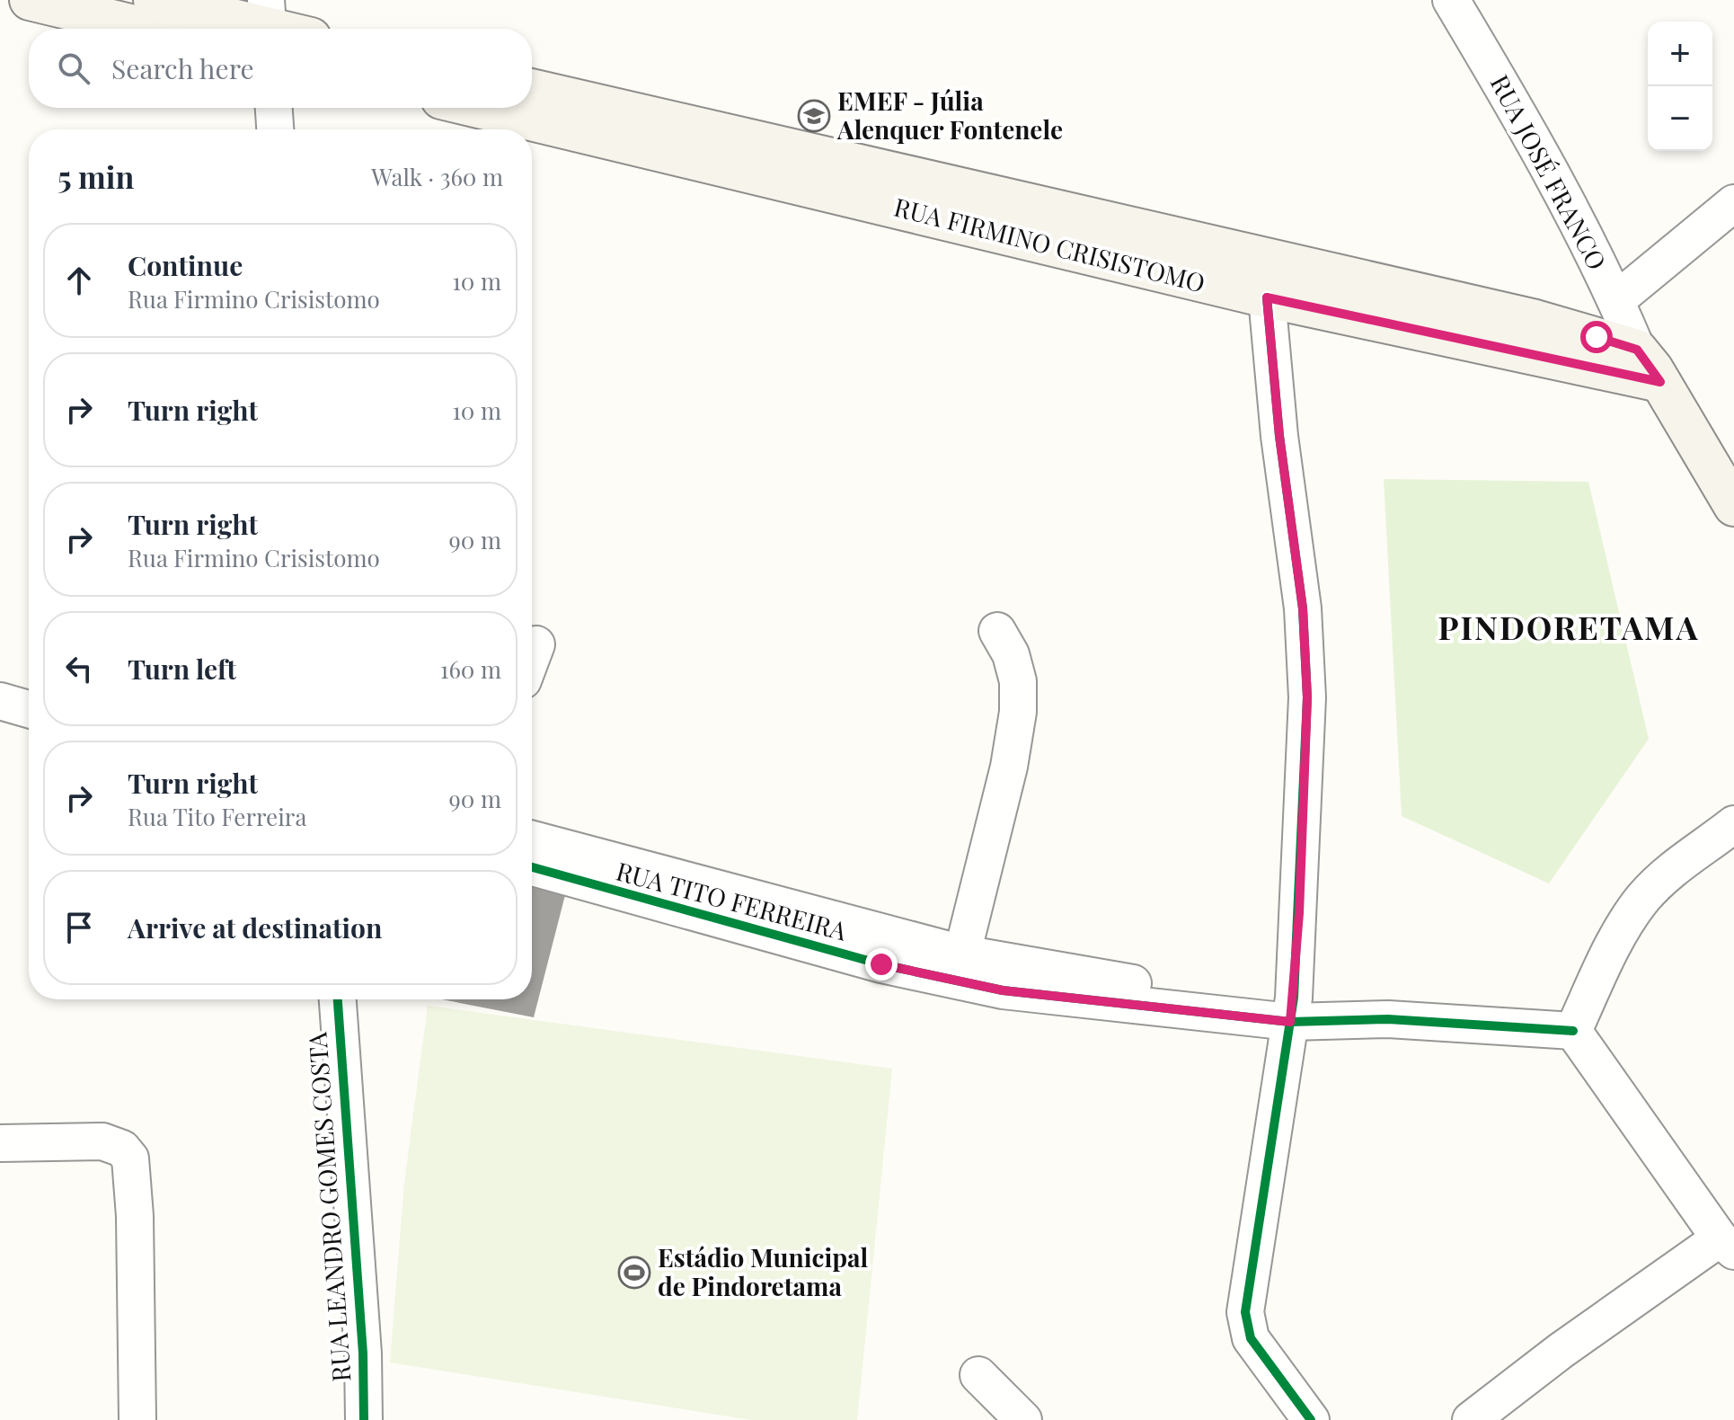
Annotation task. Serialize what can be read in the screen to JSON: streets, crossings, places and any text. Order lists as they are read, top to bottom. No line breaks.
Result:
{"streets":{"main road":["RUA FIRMINO CRISISTOMO"],"street":["RUA JOSÉ FRANCO","RUA TITO FERREIRA","RUA LEANDRO GOMES COSTA"]},"crossings":[["RUA JOSÉ FRANCO","RUA FIRMINO CRISISTOMO"]],"districts":["PINDORETAMA"],"places":{"school or university":["EMEF - Júlia Alenquer Fontenele"],"sports":["Estádio Municipal de Pindoretama"]},"page":{"map_buttons":["+","−"],"search":"Search here","heading":["5 min","Walk · 360 m"],"list":[["Continue","Rua Firmino Crisistomo","10 m"],["Turn right","10 m"],["Turn right","Rua Firmino Crisistomo","90 m"],["Turn left","160 m"],["Turn right","Rua Tito Ferreira","90 m"],"Arrive at destination"]}}
